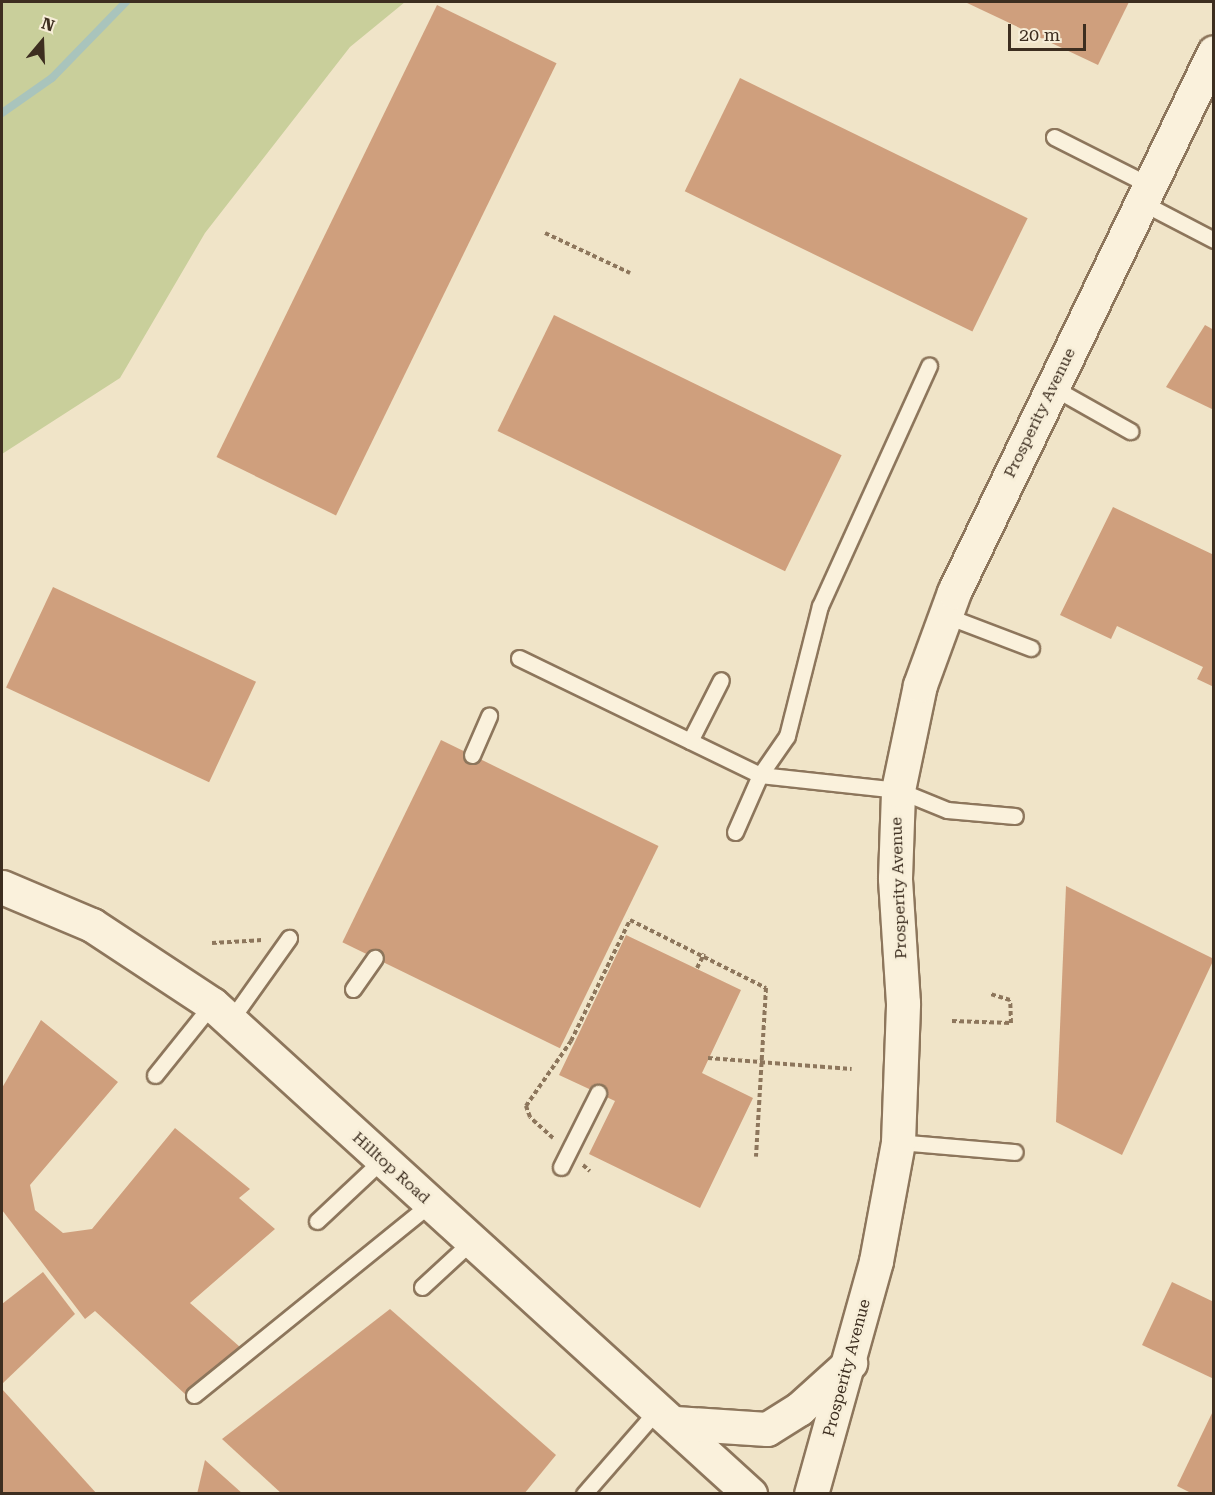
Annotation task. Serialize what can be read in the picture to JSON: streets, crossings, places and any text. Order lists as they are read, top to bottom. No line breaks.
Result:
{"streets":{"main road":["Prosperity Avenue","Hilltop Road"]},"scale_bar":"20 m","north":"top"}
